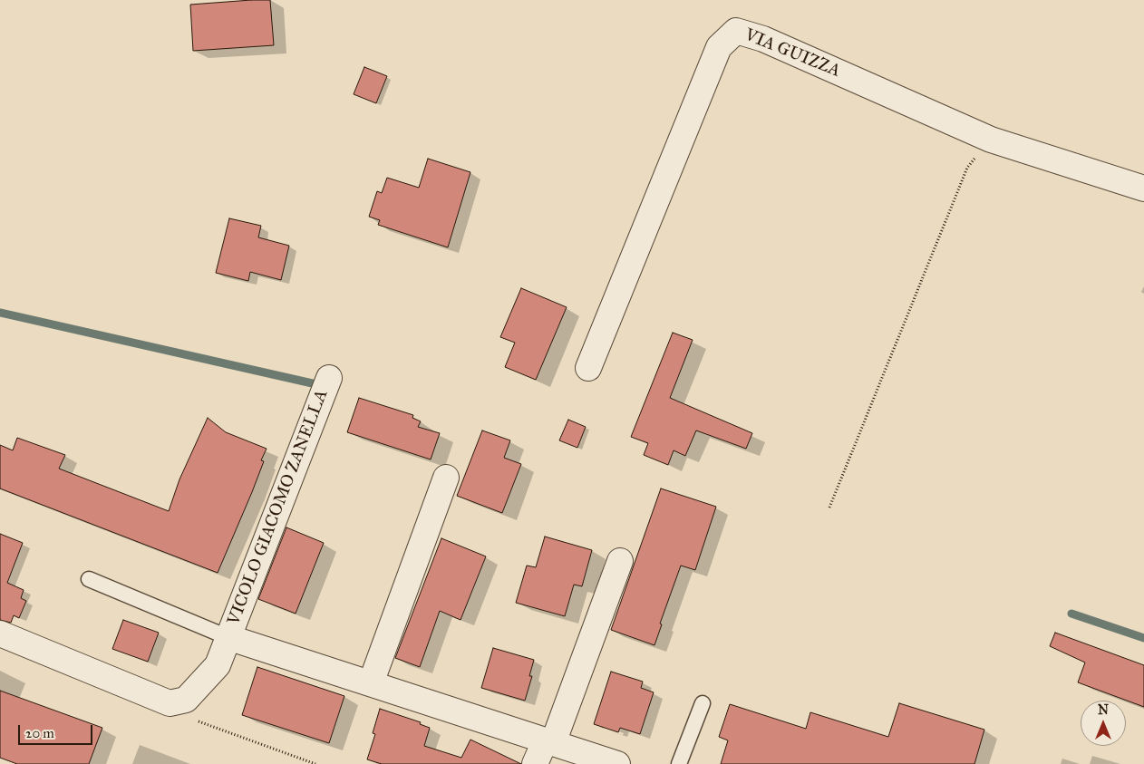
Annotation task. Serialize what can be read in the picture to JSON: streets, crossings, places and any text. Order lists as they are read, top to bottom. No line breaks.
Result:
{"streets":{"street":["VIA GUIZZA","VICOLO GIACOMO ZANELLA"]},"scale_bar":"20 m","north":"top"}
